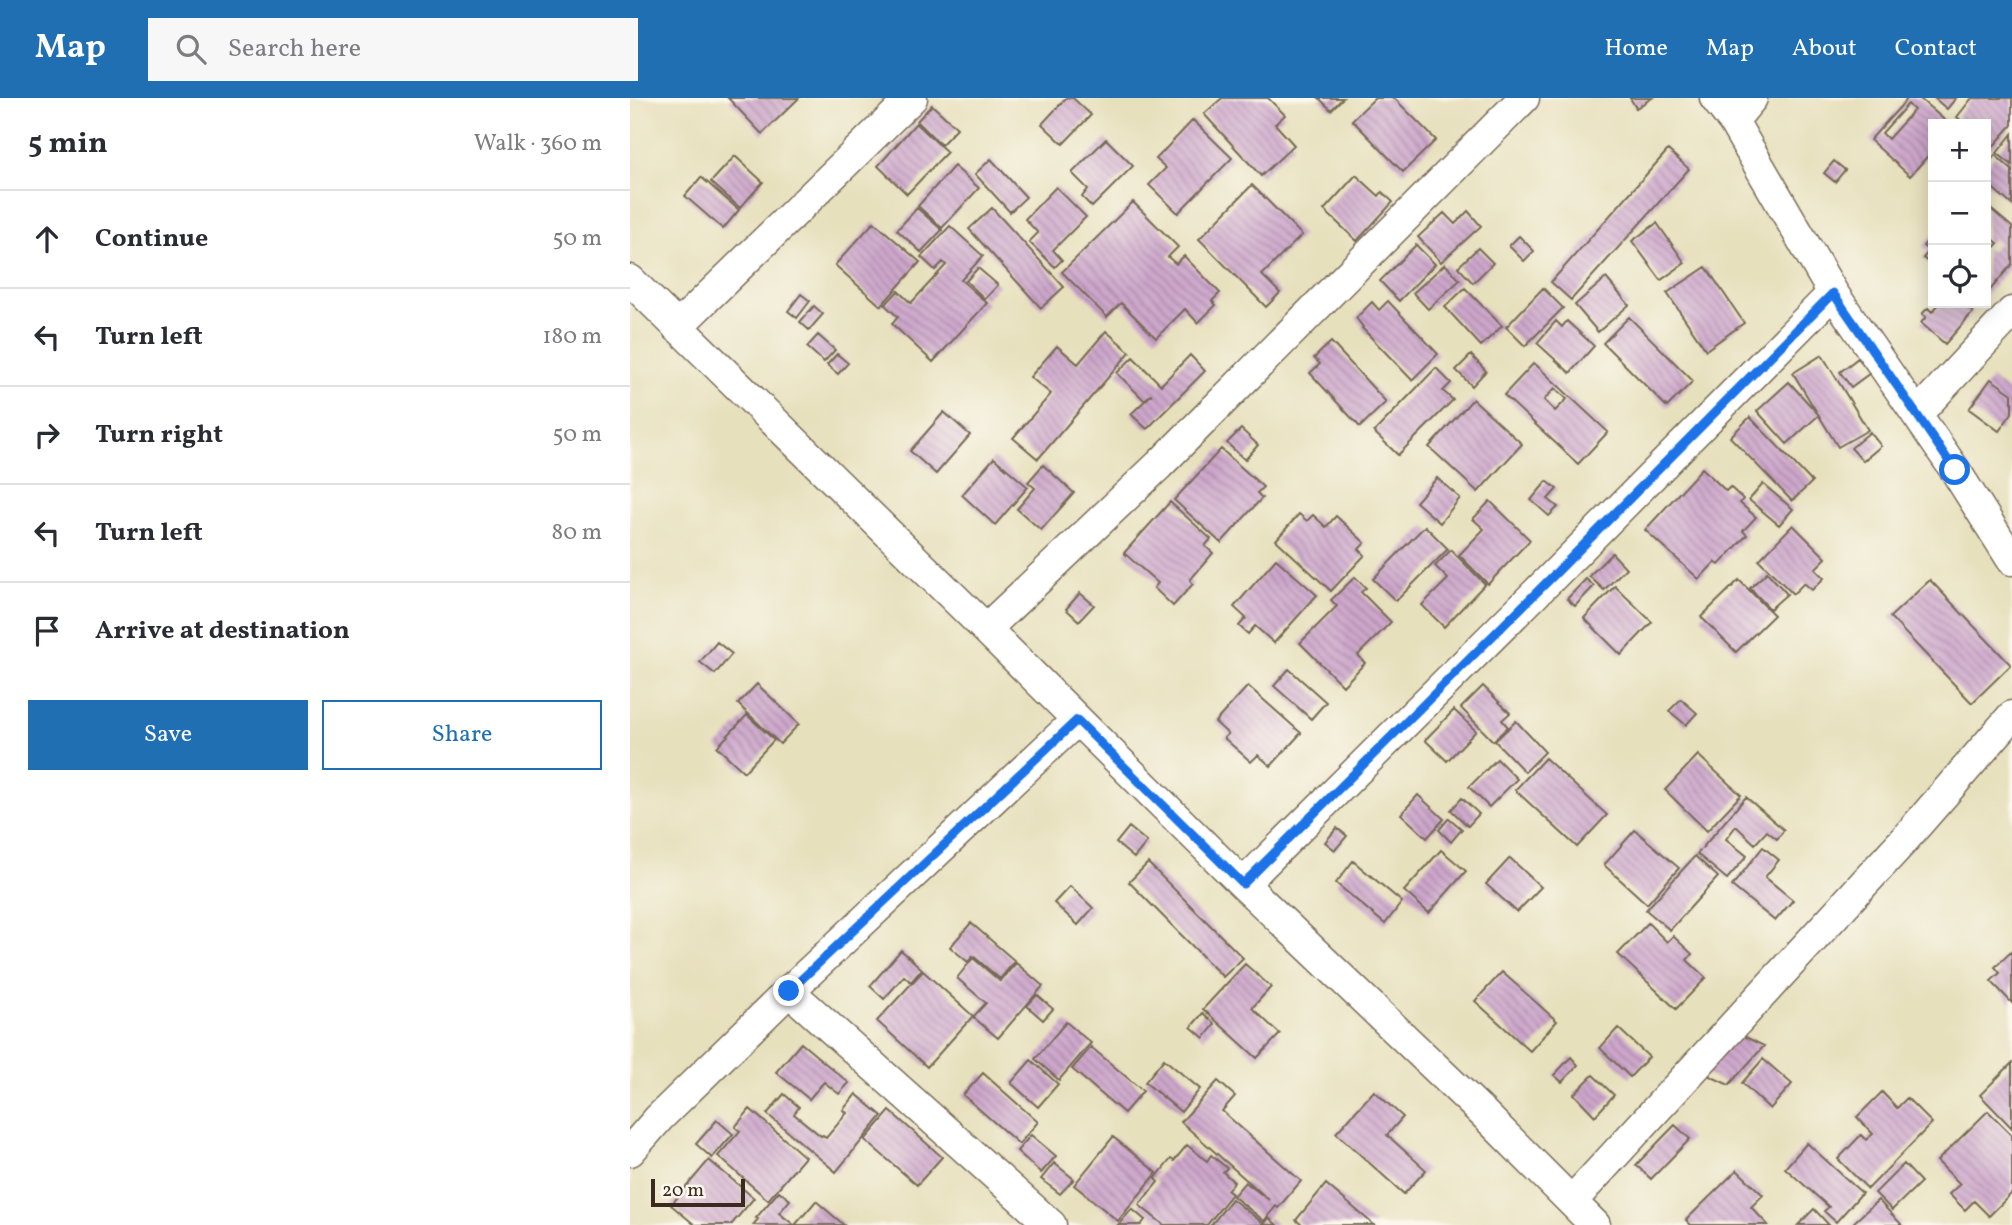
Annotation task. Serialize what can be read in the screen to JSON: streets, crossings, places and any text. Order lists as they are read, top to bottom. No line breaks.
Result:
{"scale_bar":"20 m","page":{"header":"Map","search":"Search here","nav":["Home","Map","About","Contact"],"heading":["5 min","Walk · 360 m"],"map_buttons":["+","−"],"list":[["Continue","50 m"],["Turn left","180 m"],["Turn right","50 m"],["Turn left","80 m"],"Arrive at destination"],"buttons":["Save","Share"],"scale":"20 m"}}
